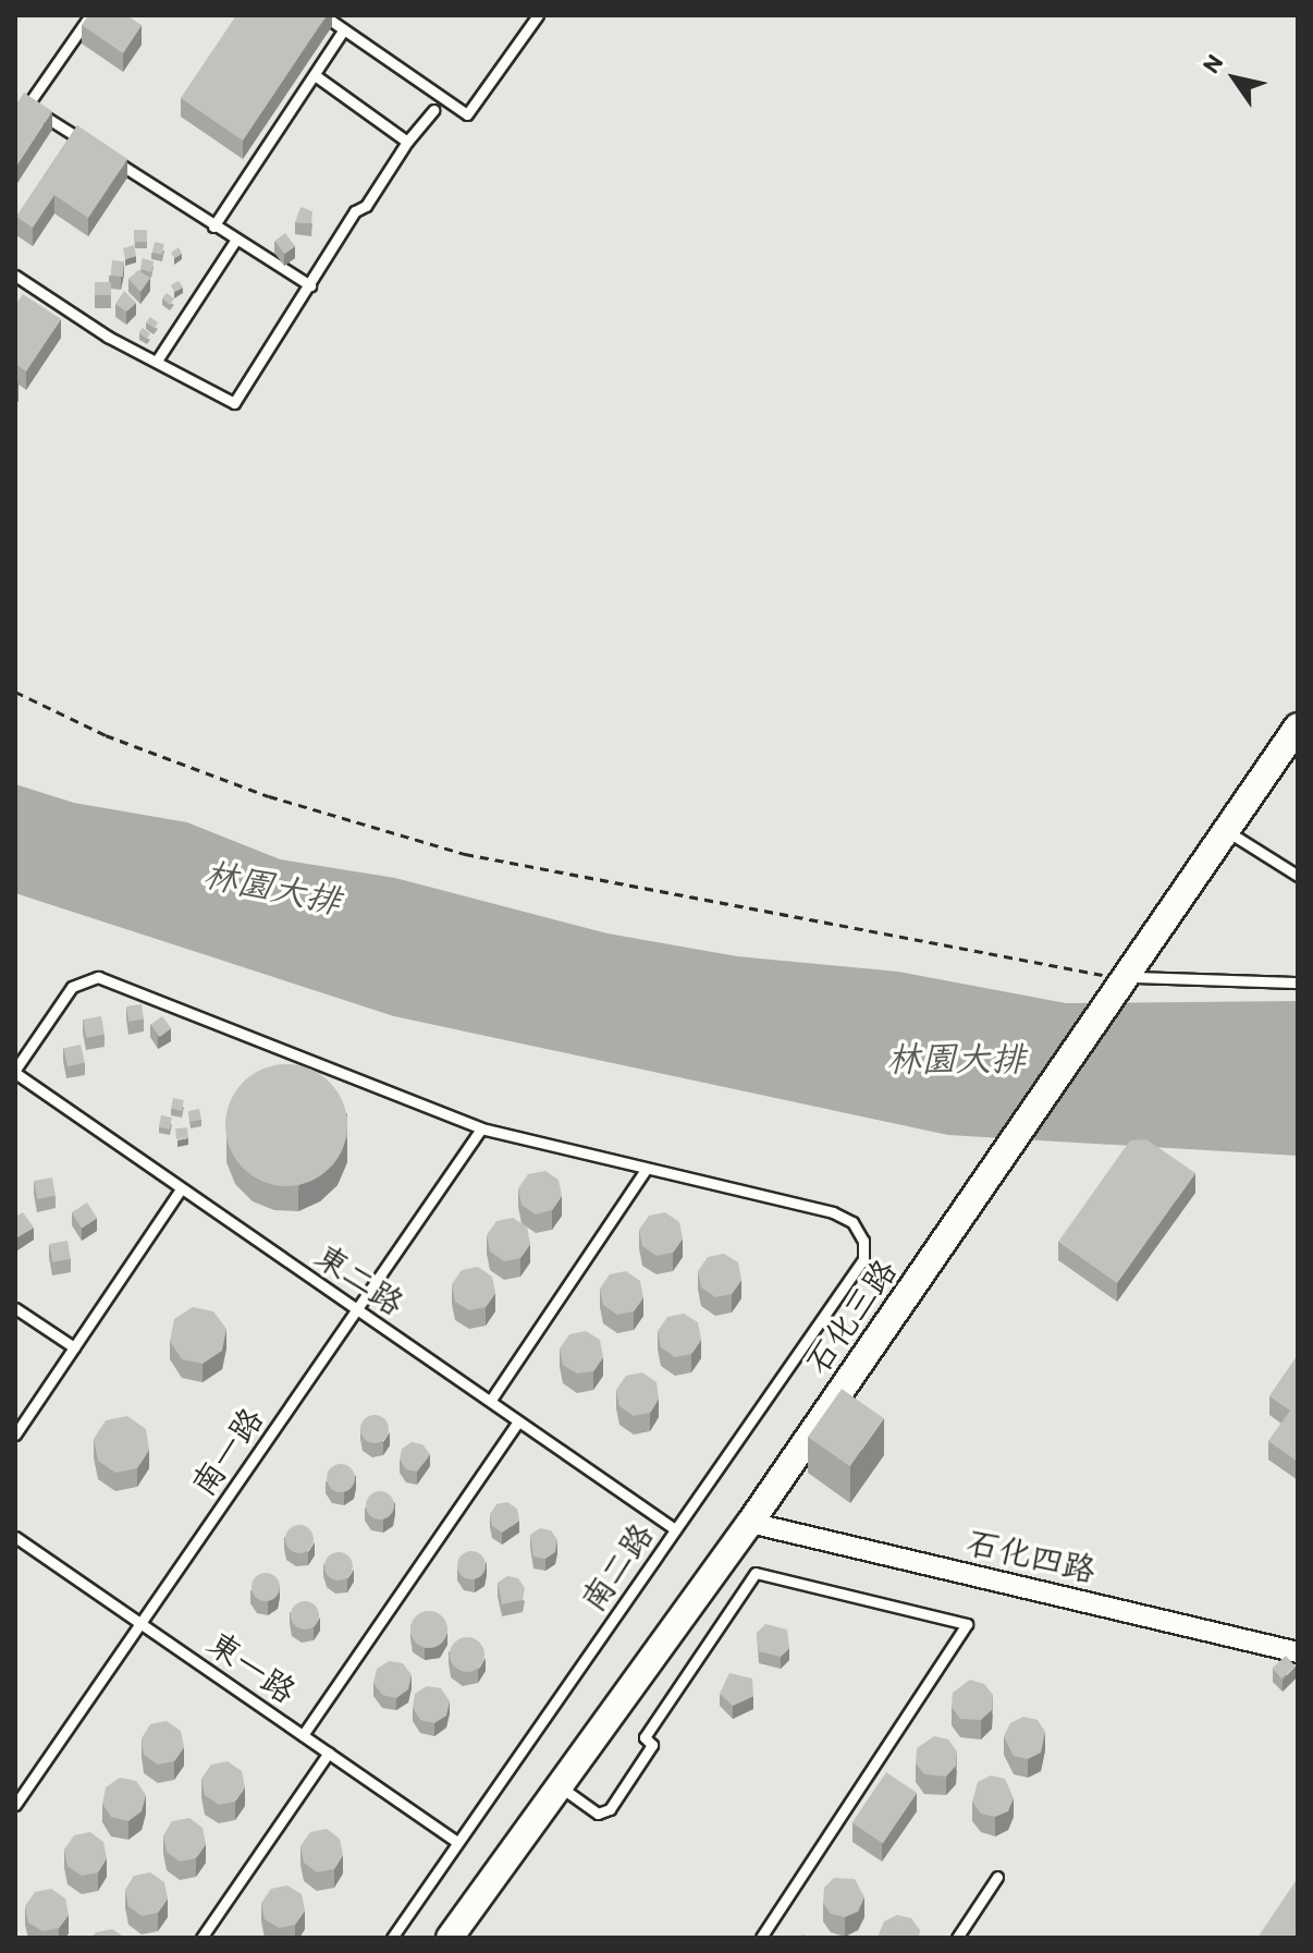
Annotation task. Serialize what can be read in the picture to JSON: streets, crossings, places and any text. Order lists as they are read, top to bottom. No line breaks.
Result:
{"streets":{"street":["石化三路","石化四路"],"lane":["東二路","南一路","南二路","東一路"]},"crossings":[["東二路","南一路"],["東二路","南二路"],["石化三路","石化四路"],["南一路","東一路"],["南二路","東一路"]],"water":["林園大排"],"north":"top left"}
